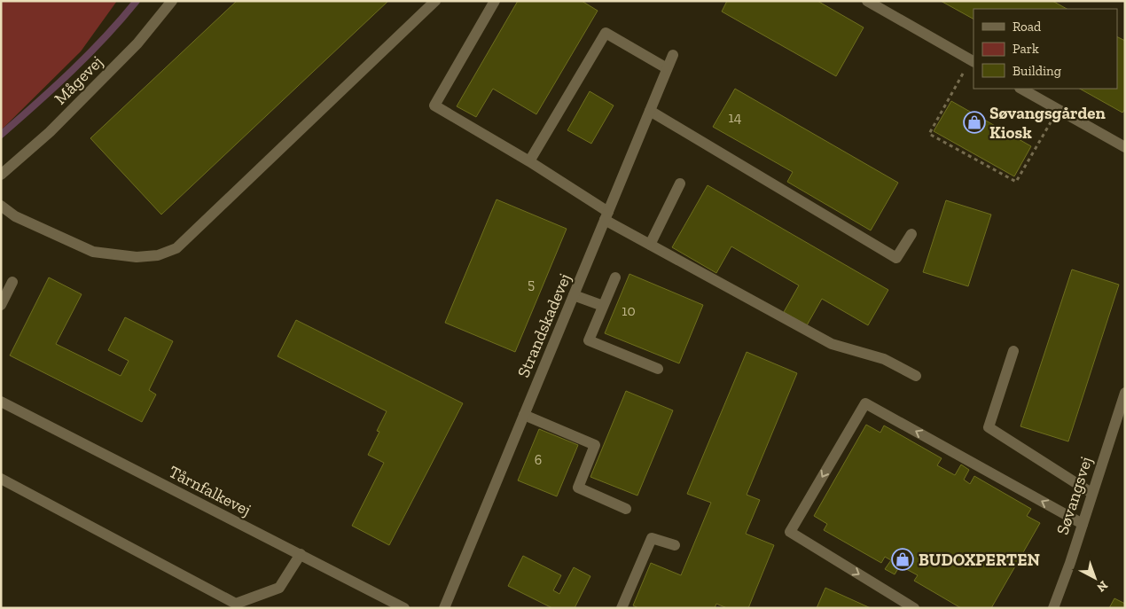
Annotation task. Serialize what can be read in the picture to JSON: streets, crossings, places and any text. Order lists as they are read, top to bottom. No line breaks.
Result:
{"streets":{"street":["Mågevej","Strandskadevej","Tårnfalkevej","Søvangsvej"]},"places":{"shop":["Søvangsgården Kiosk","BUDOXPERTEN"]},"house_numbers":["14","5","10","6"],"legend":["Road","Park","Building"],"north":"bottom right"}
